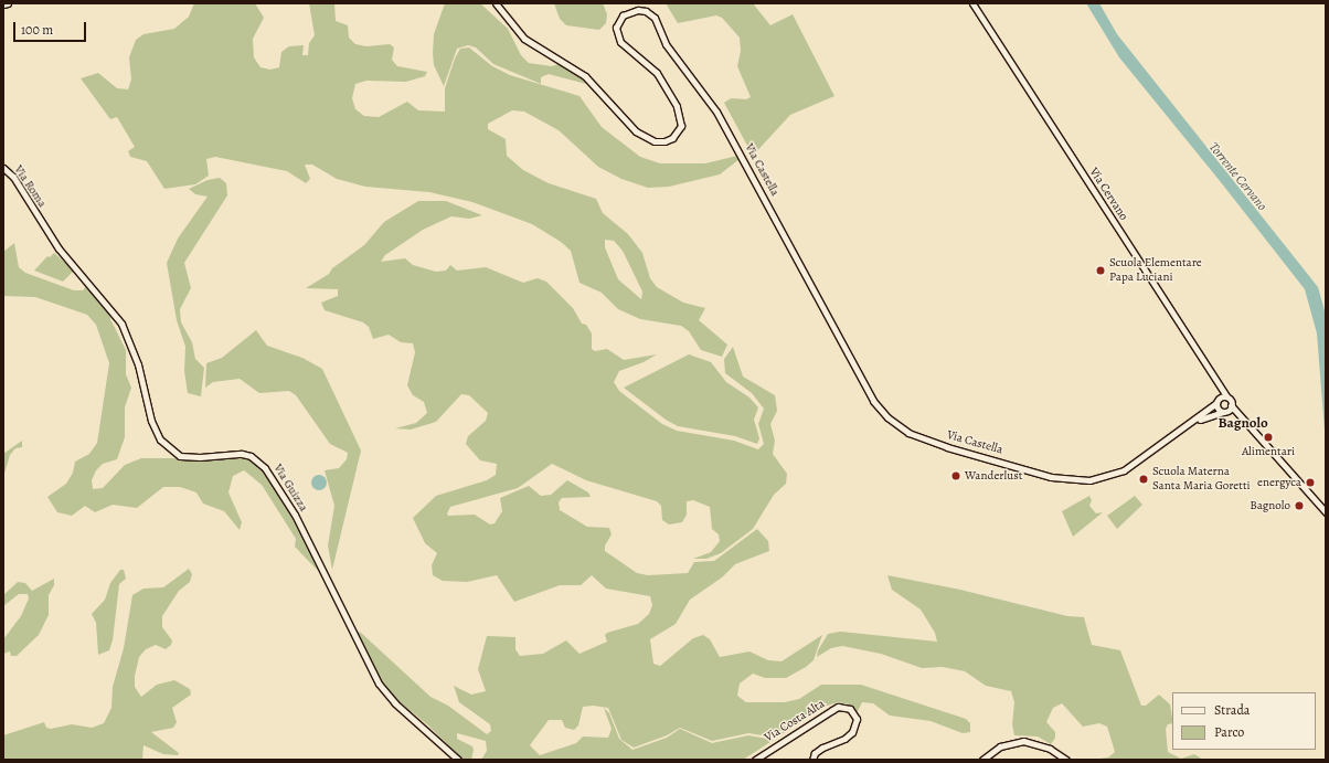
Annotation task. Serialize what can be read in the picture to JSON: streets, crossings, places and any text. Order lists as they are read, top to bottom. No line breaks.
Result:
{"streets":{"main road":["Via Castella","Via Roma","Via Cervano","Via Guizza","Via Costa Alta"]},"crossings":[["Via Roma","Via Guizza"]],"districts":["Bagnolo"],"water":["Torrente Cervano"],"places":["Scuola Elementare Papa Luciani","Alimentari","Wanderlust","Scuola Materna Santa Maria Goretti","energyca","Bagnolo"],"legend":["Strada","Parco"],"scale_bar":"100 m"}
